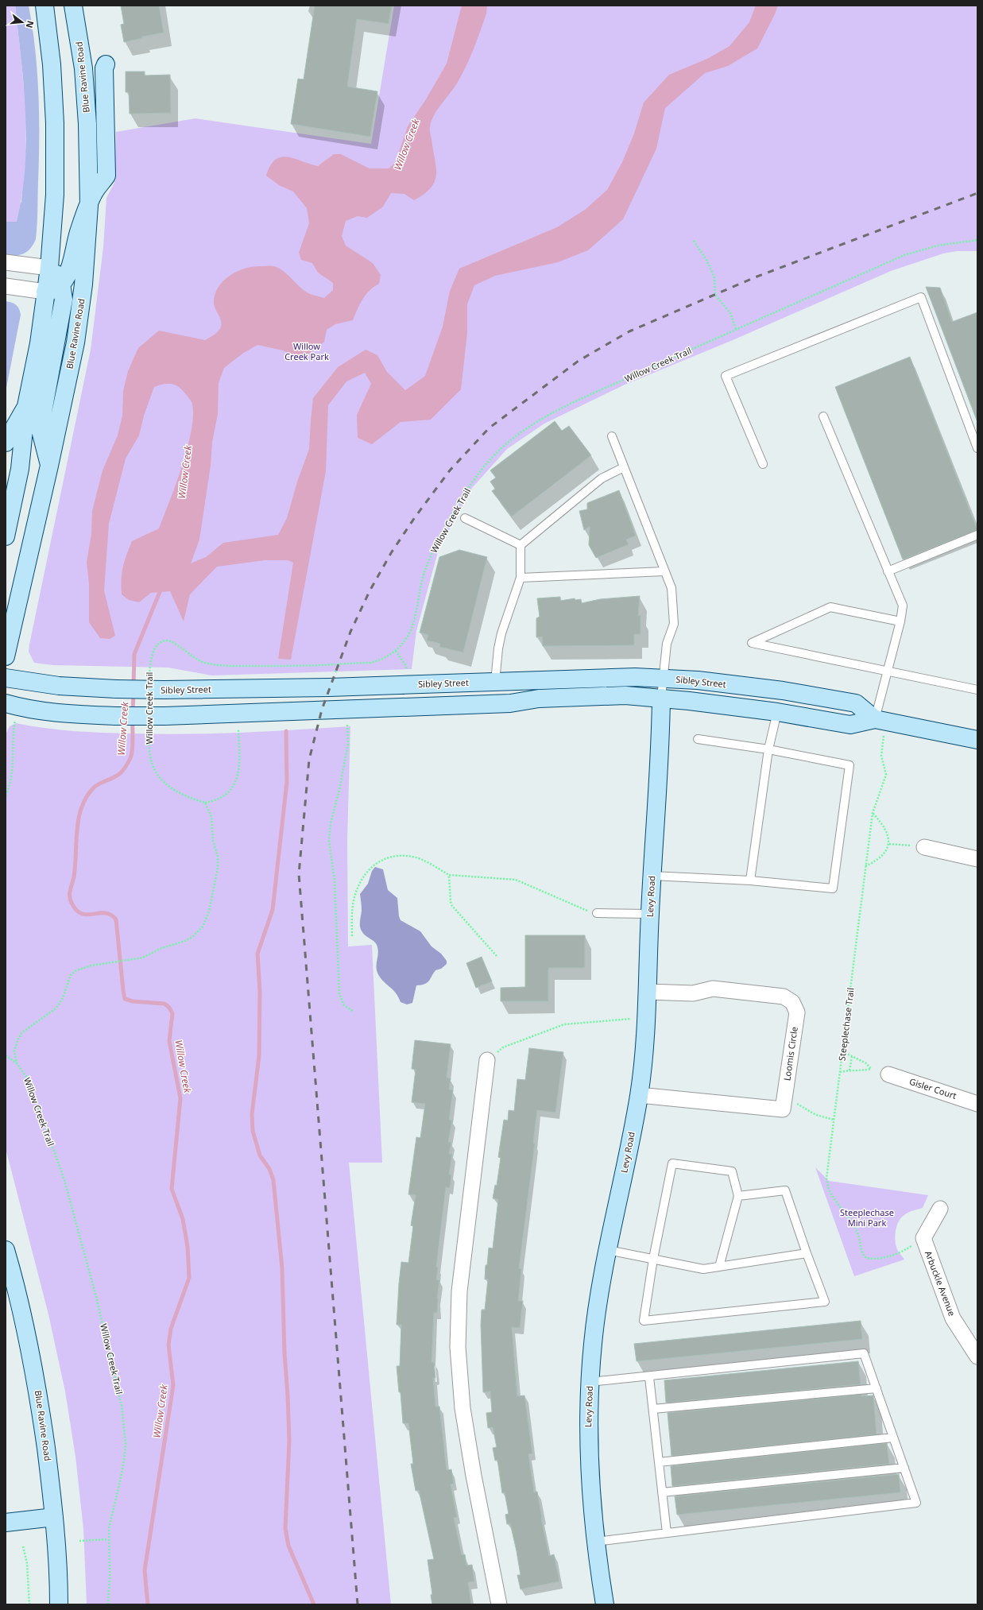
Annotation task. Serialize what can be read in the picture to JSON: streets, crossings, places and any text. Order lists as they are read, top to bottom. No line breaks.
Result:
{"streets":{"street":["Blue Ravine Road","Sibley Street","Levy Road","Loomis Circle","Gisler Court","Arbuckle Avenue"],"path":["Willow Creek Trail","Steeplechase Trail"]},"crossings":[["Sibley Street","Levy Road"],["Sibley Street","Steeplechase Trail"],["Levy Road","Loomis Circle"],["Steeplechase Trail","Arbuckle Avenue"]],"water":["Willow Creek"],"parks":["Willow Creek Park","Steeplechase Mini Park"],"north":"right"}
